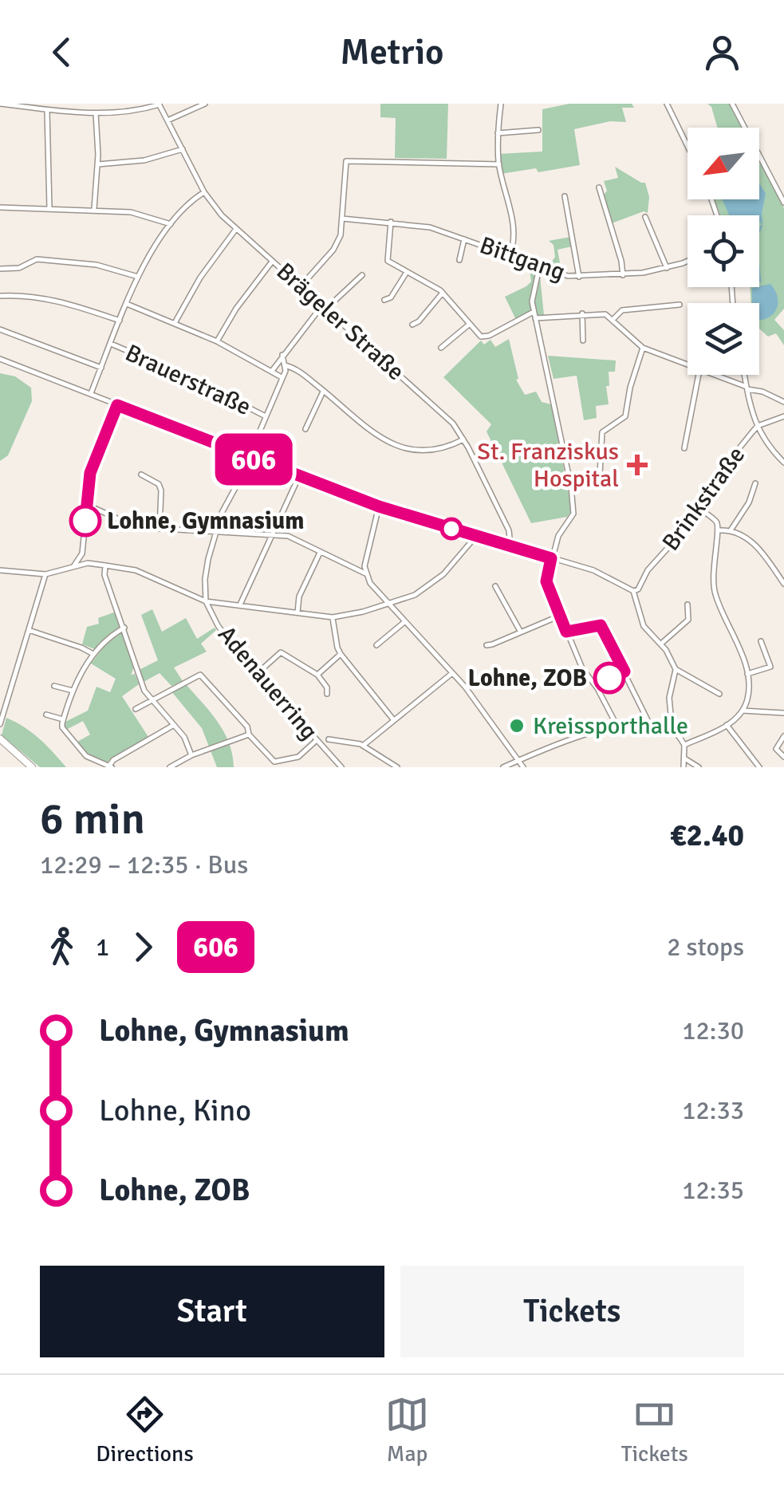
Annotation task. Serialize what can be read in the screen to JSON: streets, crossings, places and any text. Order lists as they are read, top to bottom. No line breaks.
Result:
{"streets":{"street":["Bittgang","Brägeler Straße","Brauerstraße","Brinkstraße","Adenauerring"]},"crossings":[["Brauerstraße","Adenauerring"]],"places":{"health":["St. Franziskus Hospital"],"other":["Lohne, Gymnasium","Lohne, ZOB","Kreissporthalle"]},"lines":["bus line 606"],"north":"bottom left","page":{"header":"Metrio","on_map":"606","heading":["6 min","12:29 – 12:35 · Bus","€2.40"],"legs":["1","606","2 stops"],"list":[{"name":"Lohne, Gymnasium","value":"12:30"},{"name":"Lohne, Kino","value":"12:33"},{"name":"Lohne, ZOB","value":"12:35"}],"buttons":["Start","Tickets"],"tabs":["Directions","Map","Tickets"]}}
